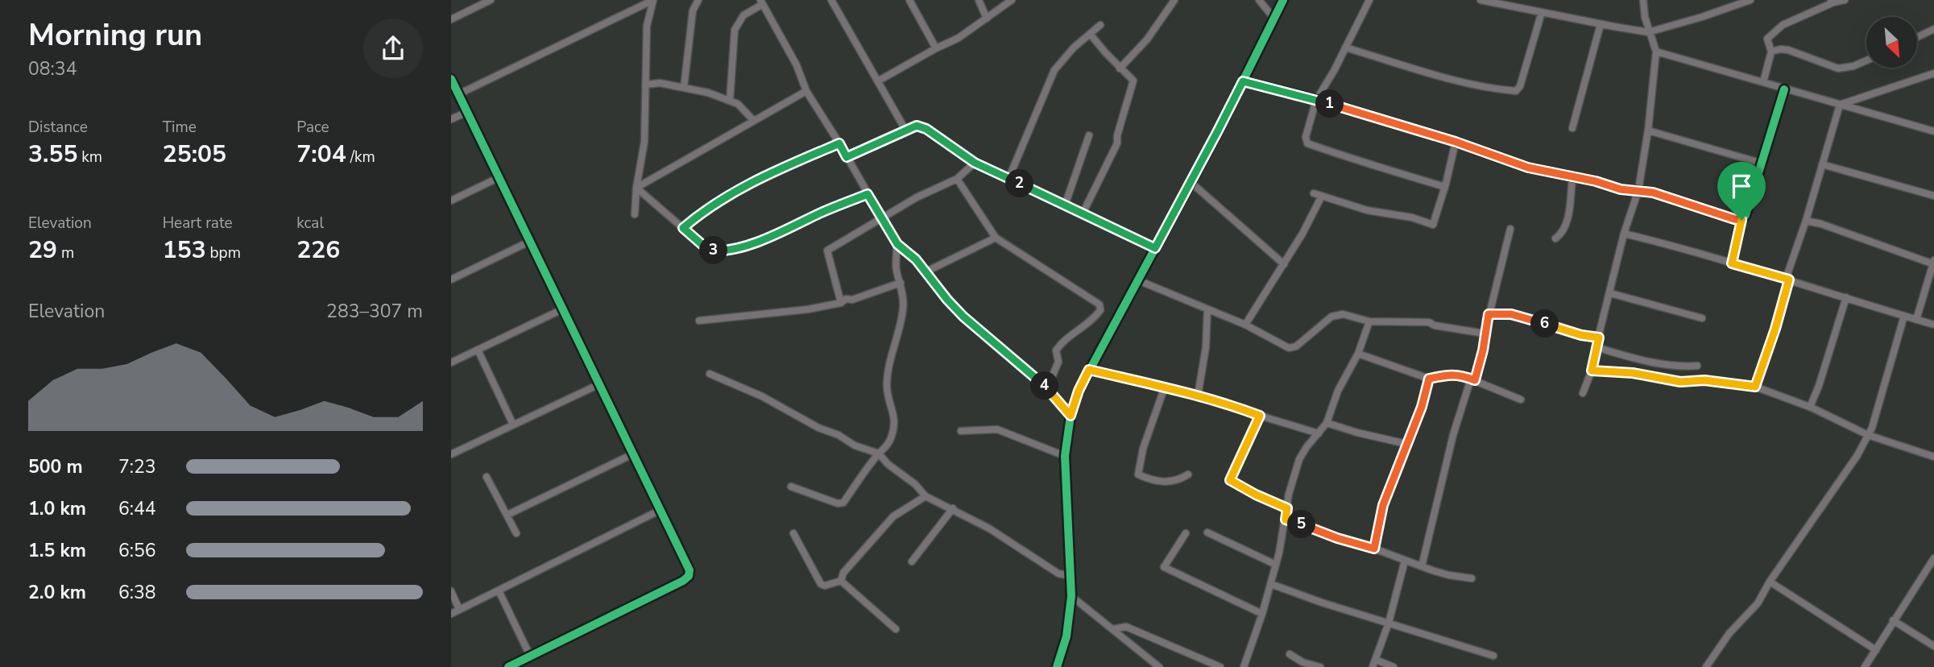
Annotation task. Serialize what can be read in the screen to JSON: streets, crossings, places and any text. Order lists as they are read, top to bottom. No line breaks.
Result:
{"north":"bottom right","page":{"heading":["Morning run","08:34"],"pins":["1","2","3","6","4","5"],"stats":[["Distance","3.55 km"],["Time","25:05"],["Pace","7:04 /km"],["Elevation","29 m"],["Heart rate","153 bpm"],["kcal","226"]],"chart":["Elevation","283–307 m"],"list":[{"name":"500 m","note":"7:23"},{"name":"1.0 km","note":"6:44"},{"name":"1.5 km","note":"6:56"},{"name":"2.0 km","note":"6:38"}]}}
